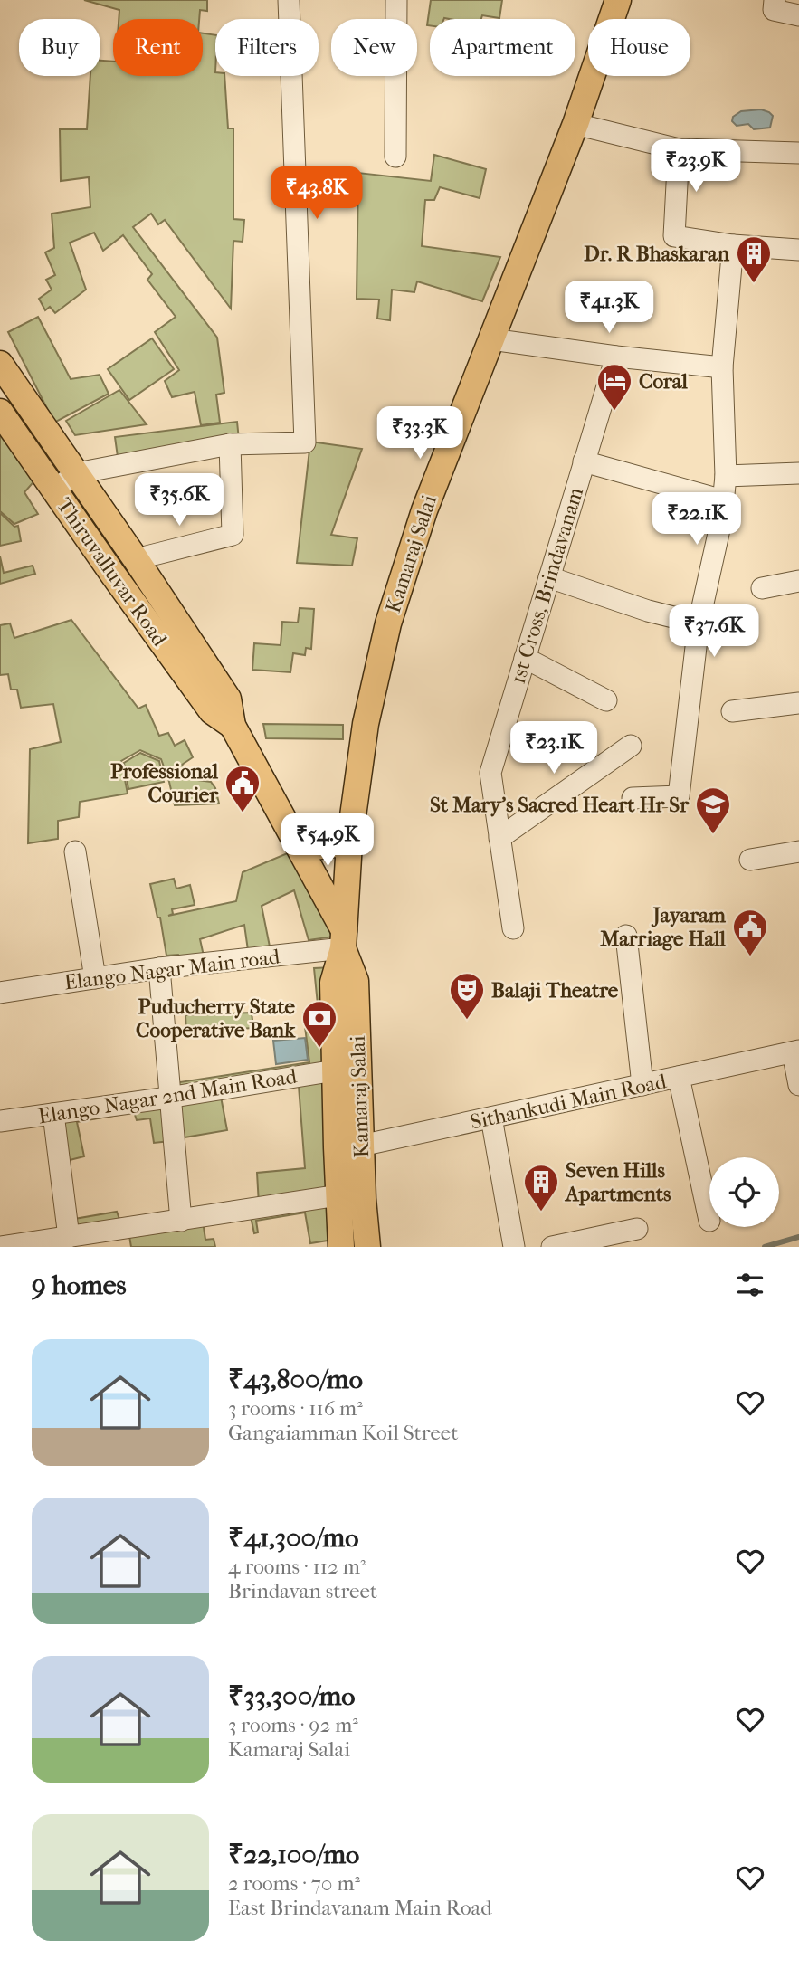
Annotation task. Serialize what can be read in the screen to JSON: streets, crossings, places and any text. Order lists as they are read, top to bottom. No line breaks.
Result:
{"streets":{"main road":["Kamaraj Salai","Thiruvalluvar Road"],"street":["1st Cross, Brindavanam","Elango Nagar Main road","Elango Nagar 2nd Main Road","Sithankudi Main Road"]},"crossings":[["Kamaraj Salai","Thiruvalluvar Road"],["Kamaraj Salai","Elango Nagar Main road"],["Kamaraj Salai","Elango Nagar 2nd Main Road"],["Kamaraj Salai","Sithankudi Main Road"],["Thiruvalluvar Road","Elango Nagar Main road"]],"places":{"building":["Dr. R Bhaskaran","Seven Hills Apartments"],"hotel":["Coral"],"public building":["Professional Courier","Jayaram Marriage Hall"],"school or university":["St Mary's Sacred Heart Hr Sr"],"theatre":["Balaji Theatre"],"bank":["Puducherry State Cooperative Bank"]},"page":{"chip":["Buy","Rent","Filters","New","Apartment","House"],"price":["₹23.9K","₹43.8K","₹41.3K","₹33.3K","₹35.6K","₹22.1K","₹37.6K","₹23.1K","₹54.9K"],"heading":"9 homes","list":[{"name":"₹43,800/mo","note":"3 rooms · 116 m² · Gangaiamman Koil Street"},{"name":"₹41,300/mo","note":"4 rooms · 112 m² · Brindavan street"},{"name":"₹33,300/mo","note":"3 rooms · 92 m² · Kamaraj Salai"},{"name":"₹22,100/mo","note":"2 rooms · 70 m² · East Brindavanam Main Road"}]}}
